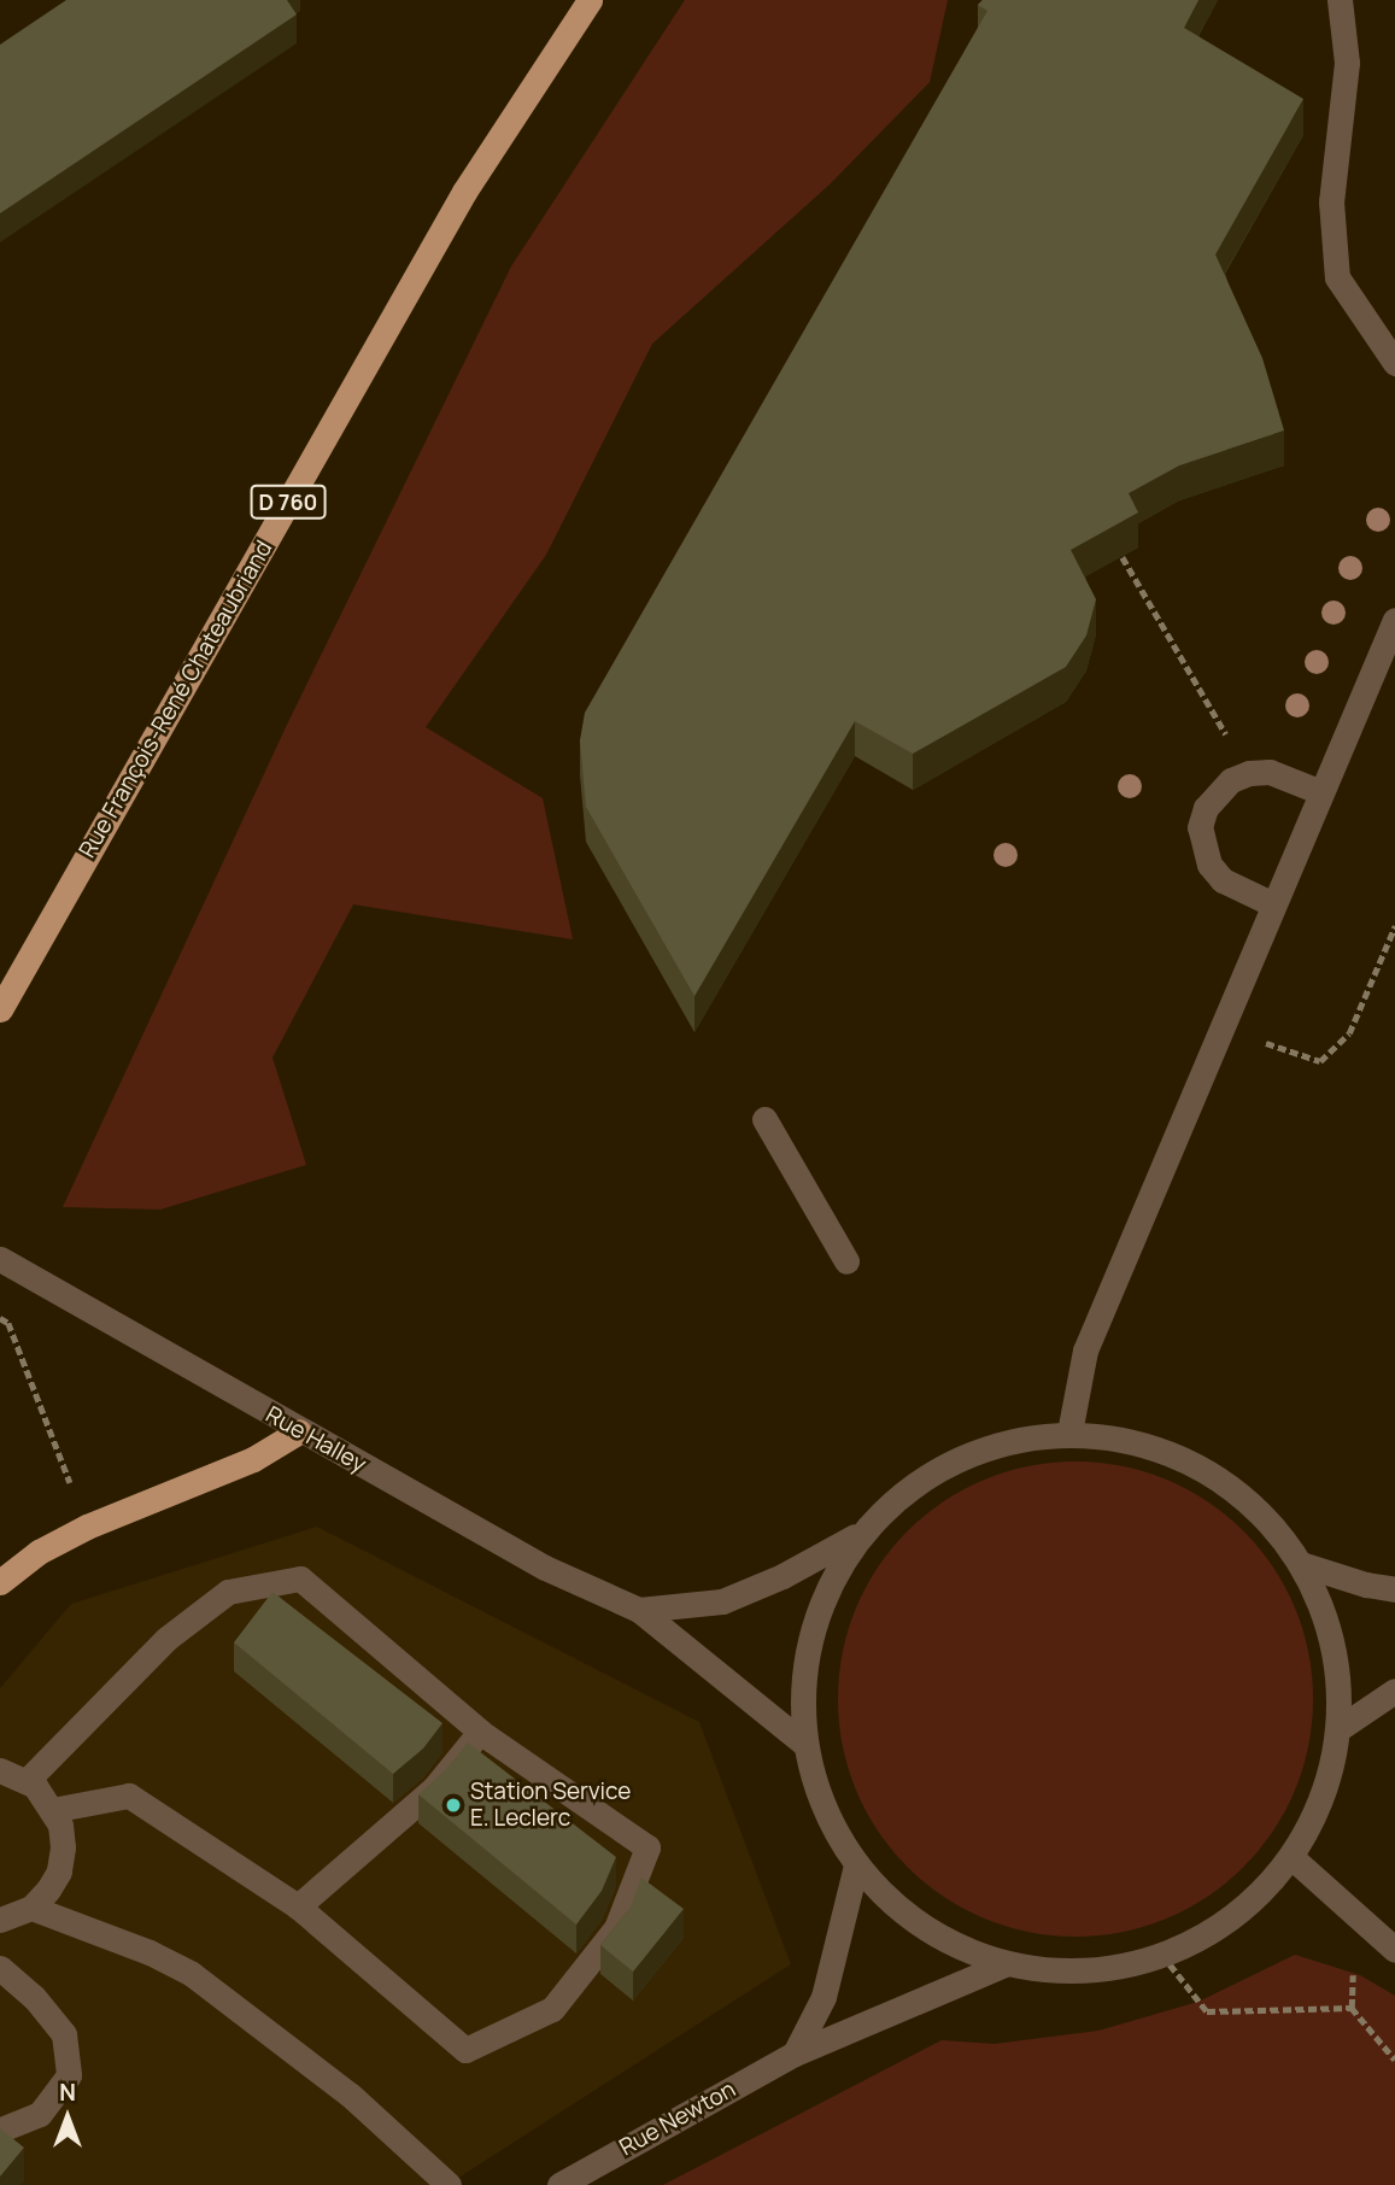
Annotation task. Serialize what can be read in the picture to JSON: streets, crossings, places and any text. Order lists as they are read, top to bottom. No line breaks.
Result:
{"streets":{"main road":["D 760","Rue François-René Chateaubriand"],"street":["Rue Halley","Rue Newton"]},"places":["Station Service E. Leclerc"],"north":"top"}
